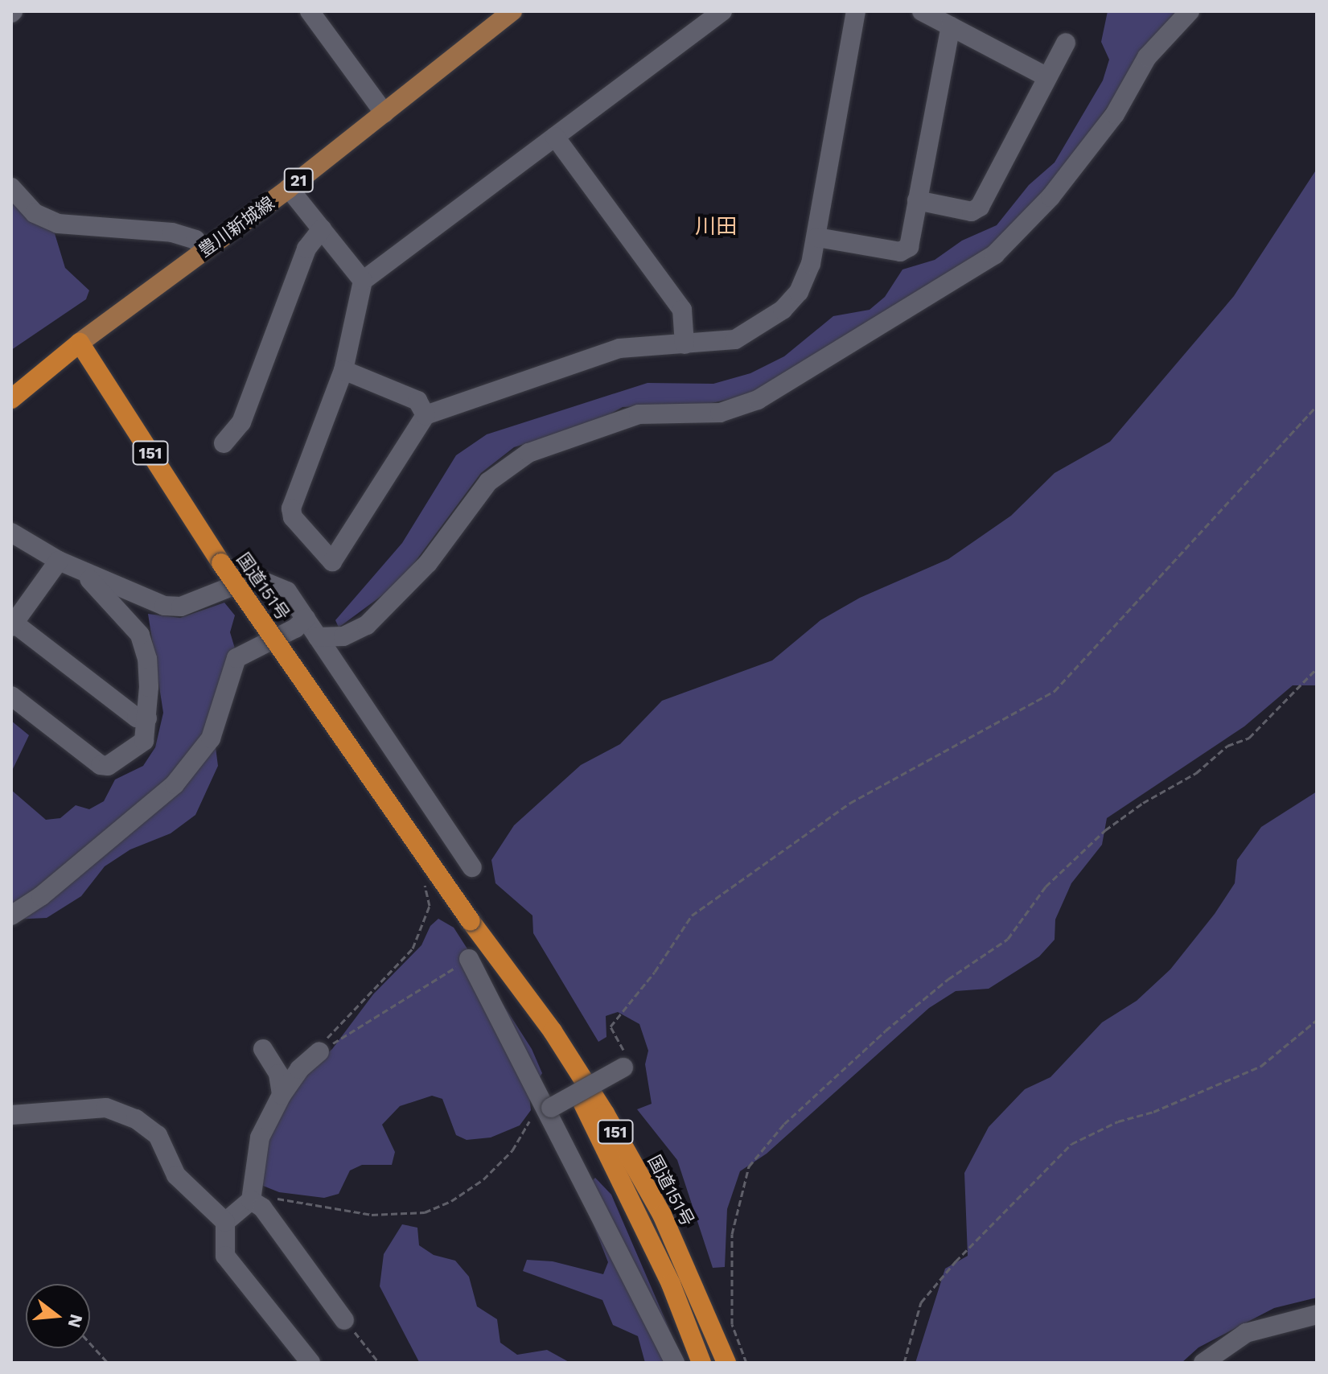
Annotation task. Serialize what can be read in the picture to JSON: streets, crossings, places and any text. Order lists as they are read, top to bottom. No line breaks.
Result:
{"streets":{"highway":["151","国道151号"],"main road":["21","豊川新城線"]},"crossings":[["豊川新城線","国道151号"]],"districts":["川田"],"north":"right"}
